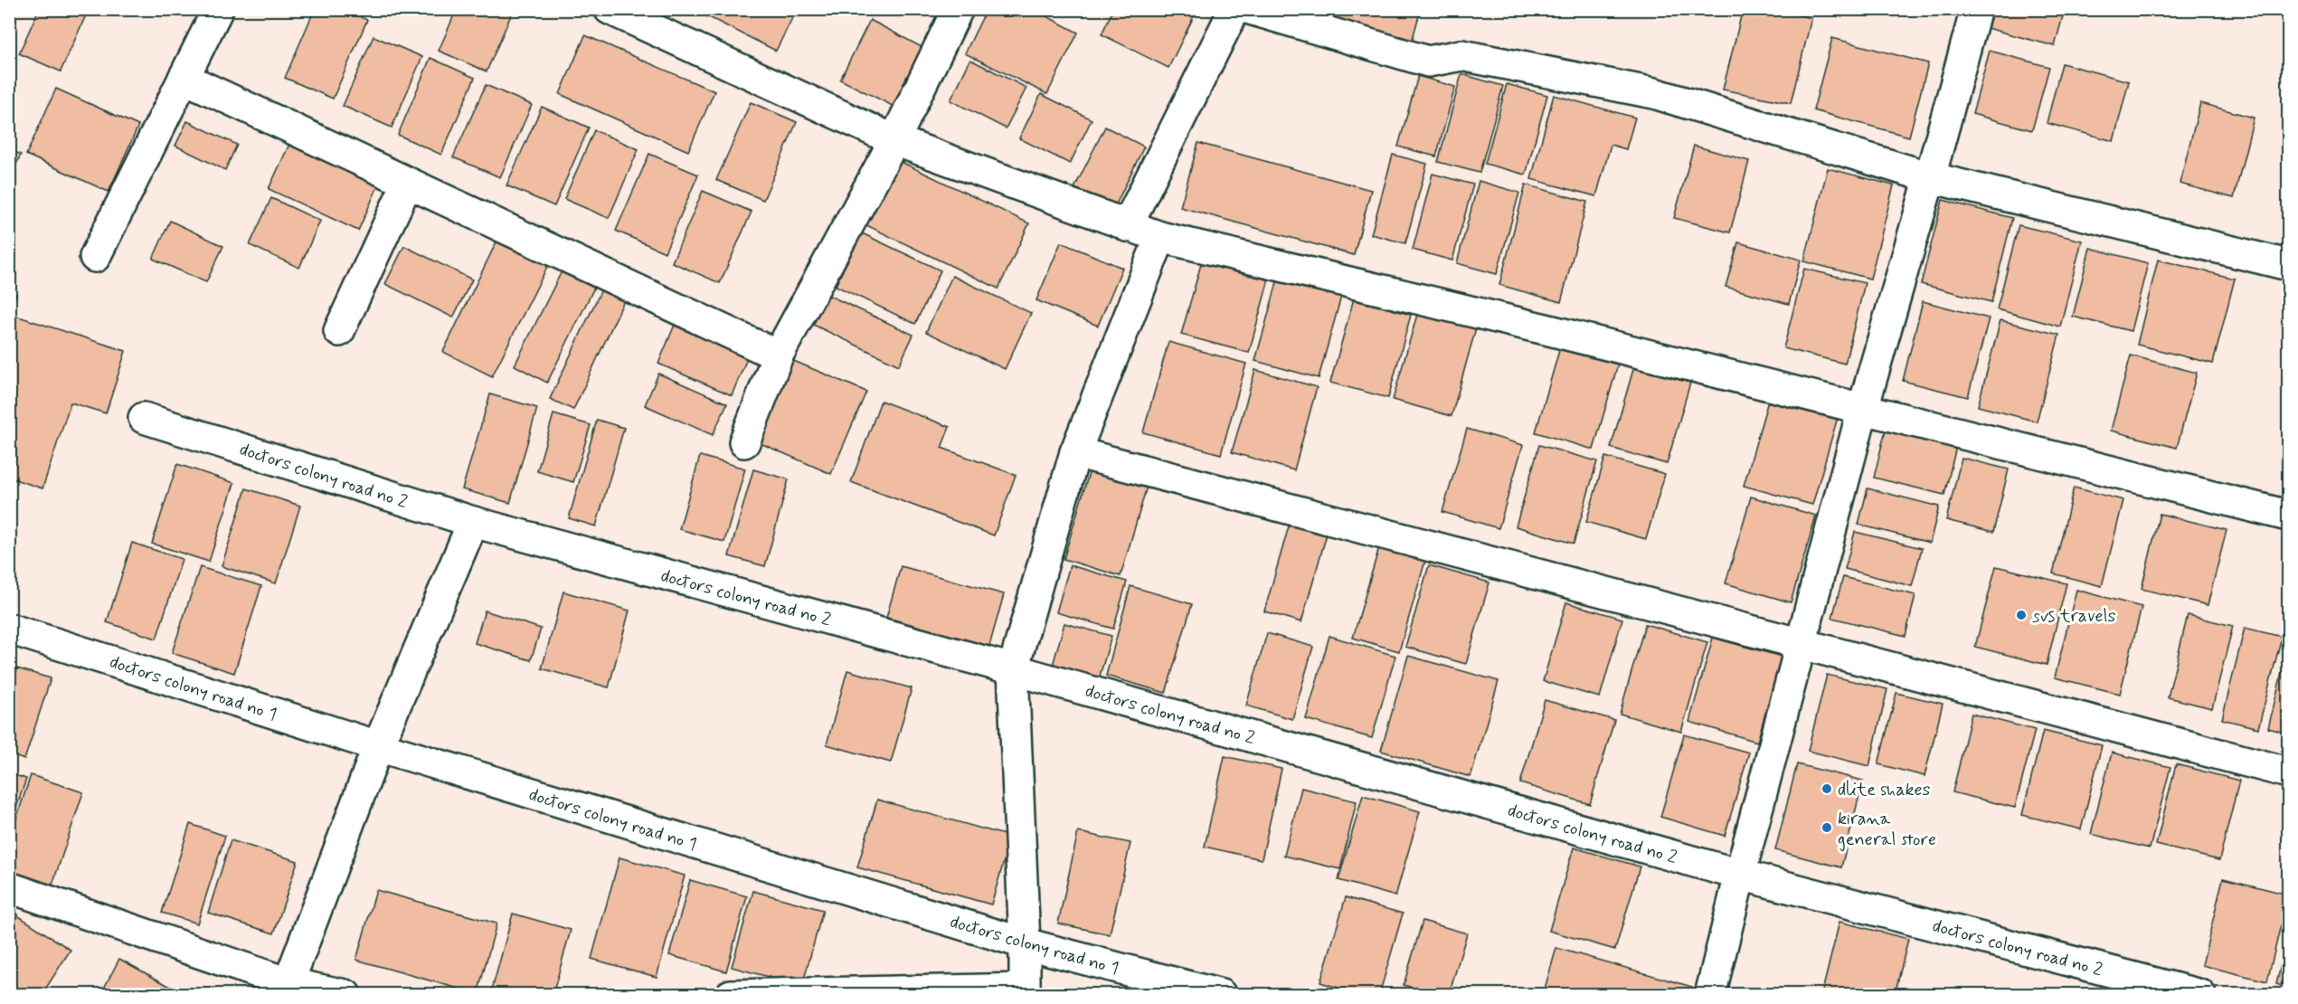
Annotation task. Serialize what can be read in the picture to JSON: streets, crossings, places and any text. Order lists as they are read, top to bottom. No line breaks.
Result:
{"streets":{"street":["doctors colony road no 2","doctors colony road no 1"]},"places":["svs travels","dlite shakes","kirana general store"]}
